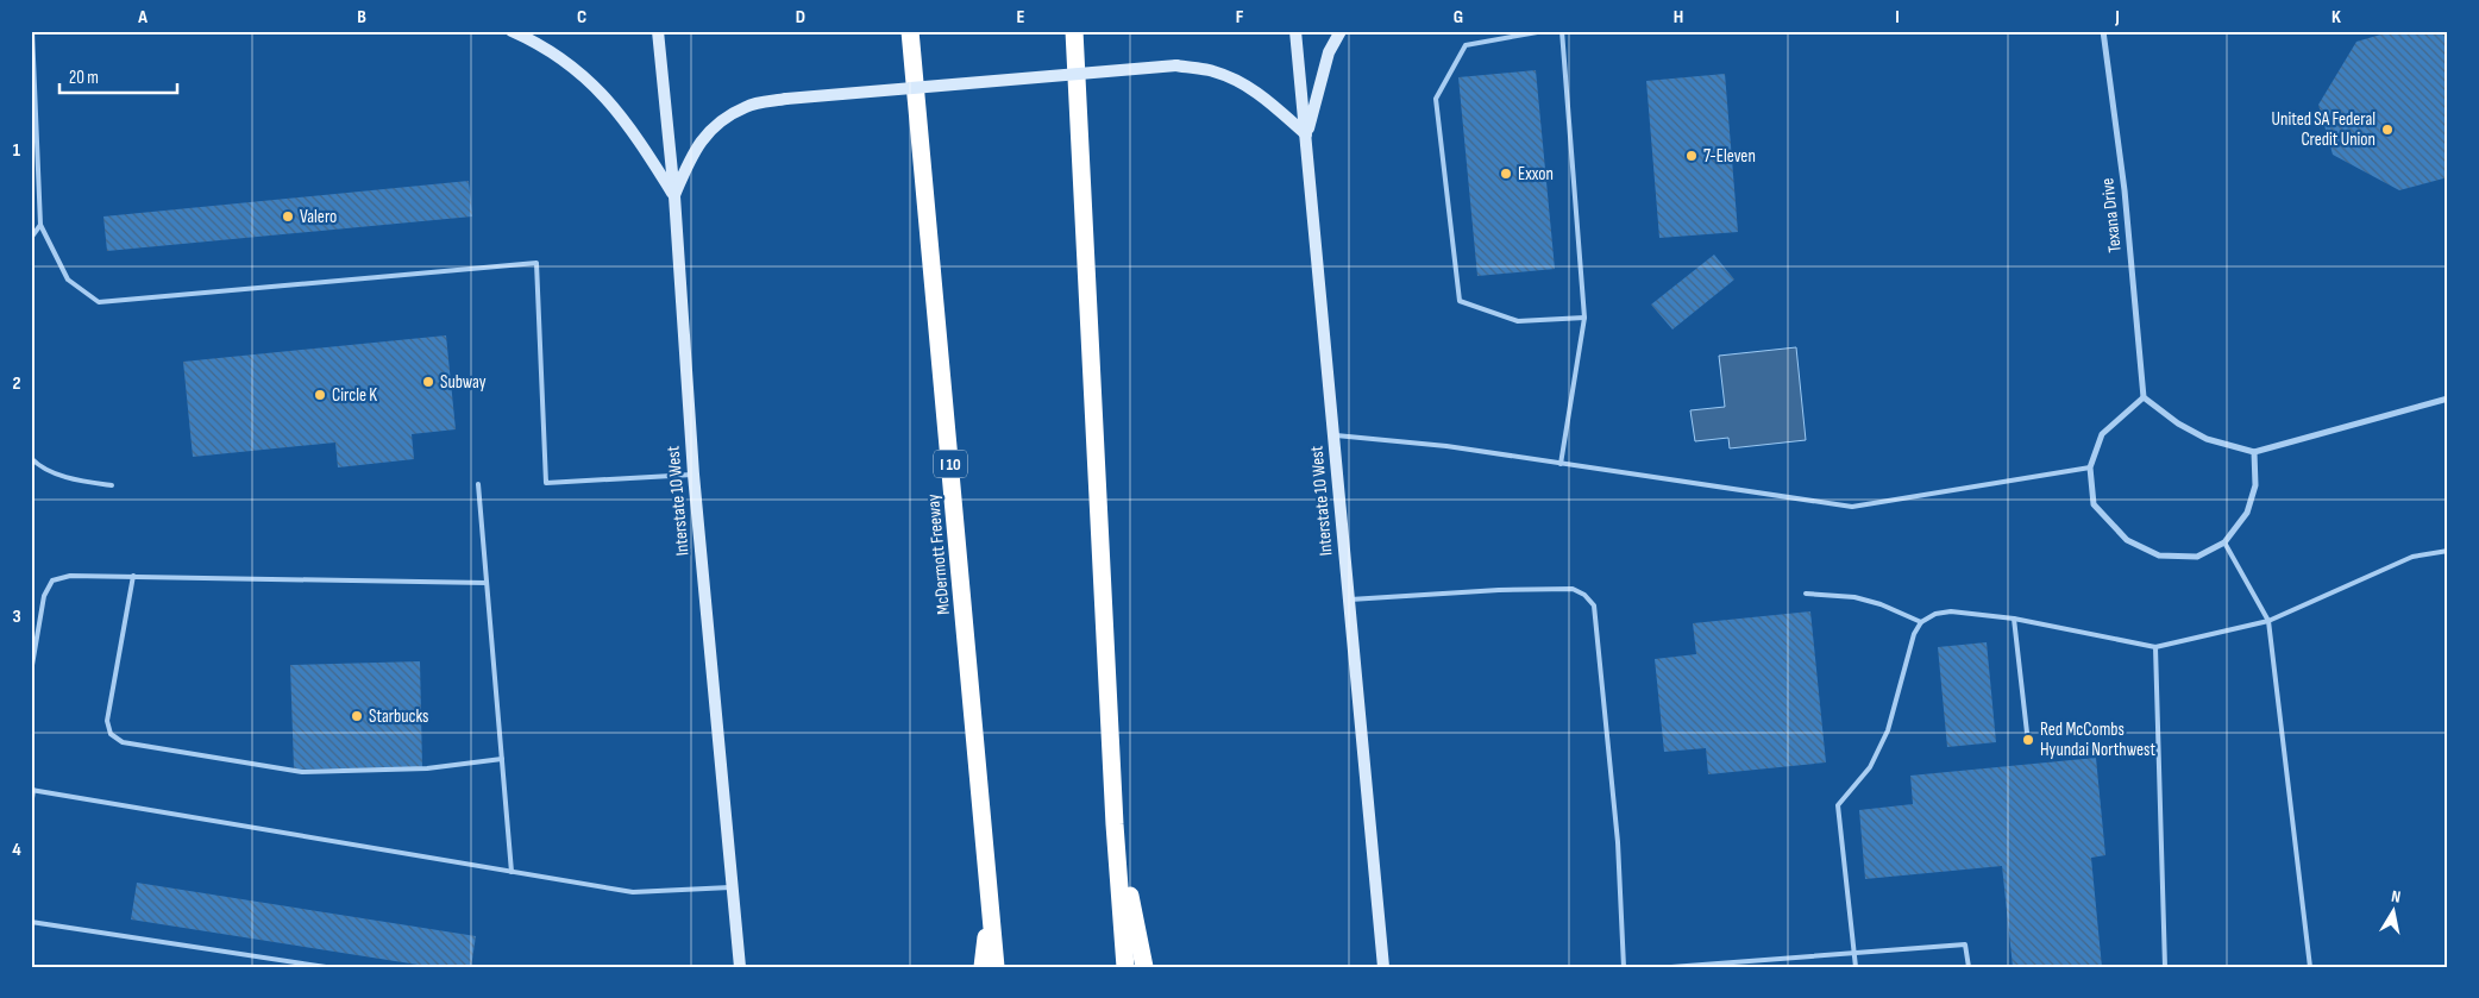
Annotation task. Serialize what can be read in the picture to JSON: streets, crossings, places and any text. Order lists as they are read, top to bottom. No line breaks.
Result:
{"streets":{"highway":["I 10","McDermott Freeway"],"main road":["Interstate 10 West"],"street":["Texana Drive"]},"places":["United SA Federal Credit Union","7-Eleven","Exxon","Valero","Subway","Circle K","Starbucks","Red McCombs Hyundai Northwest"],"scale_bar":"20 m","north":"top","grid":{"columns":["A","B","C","D","E","F","G","H","I","J","K"],"rows":["1","2","3","4"]}}
